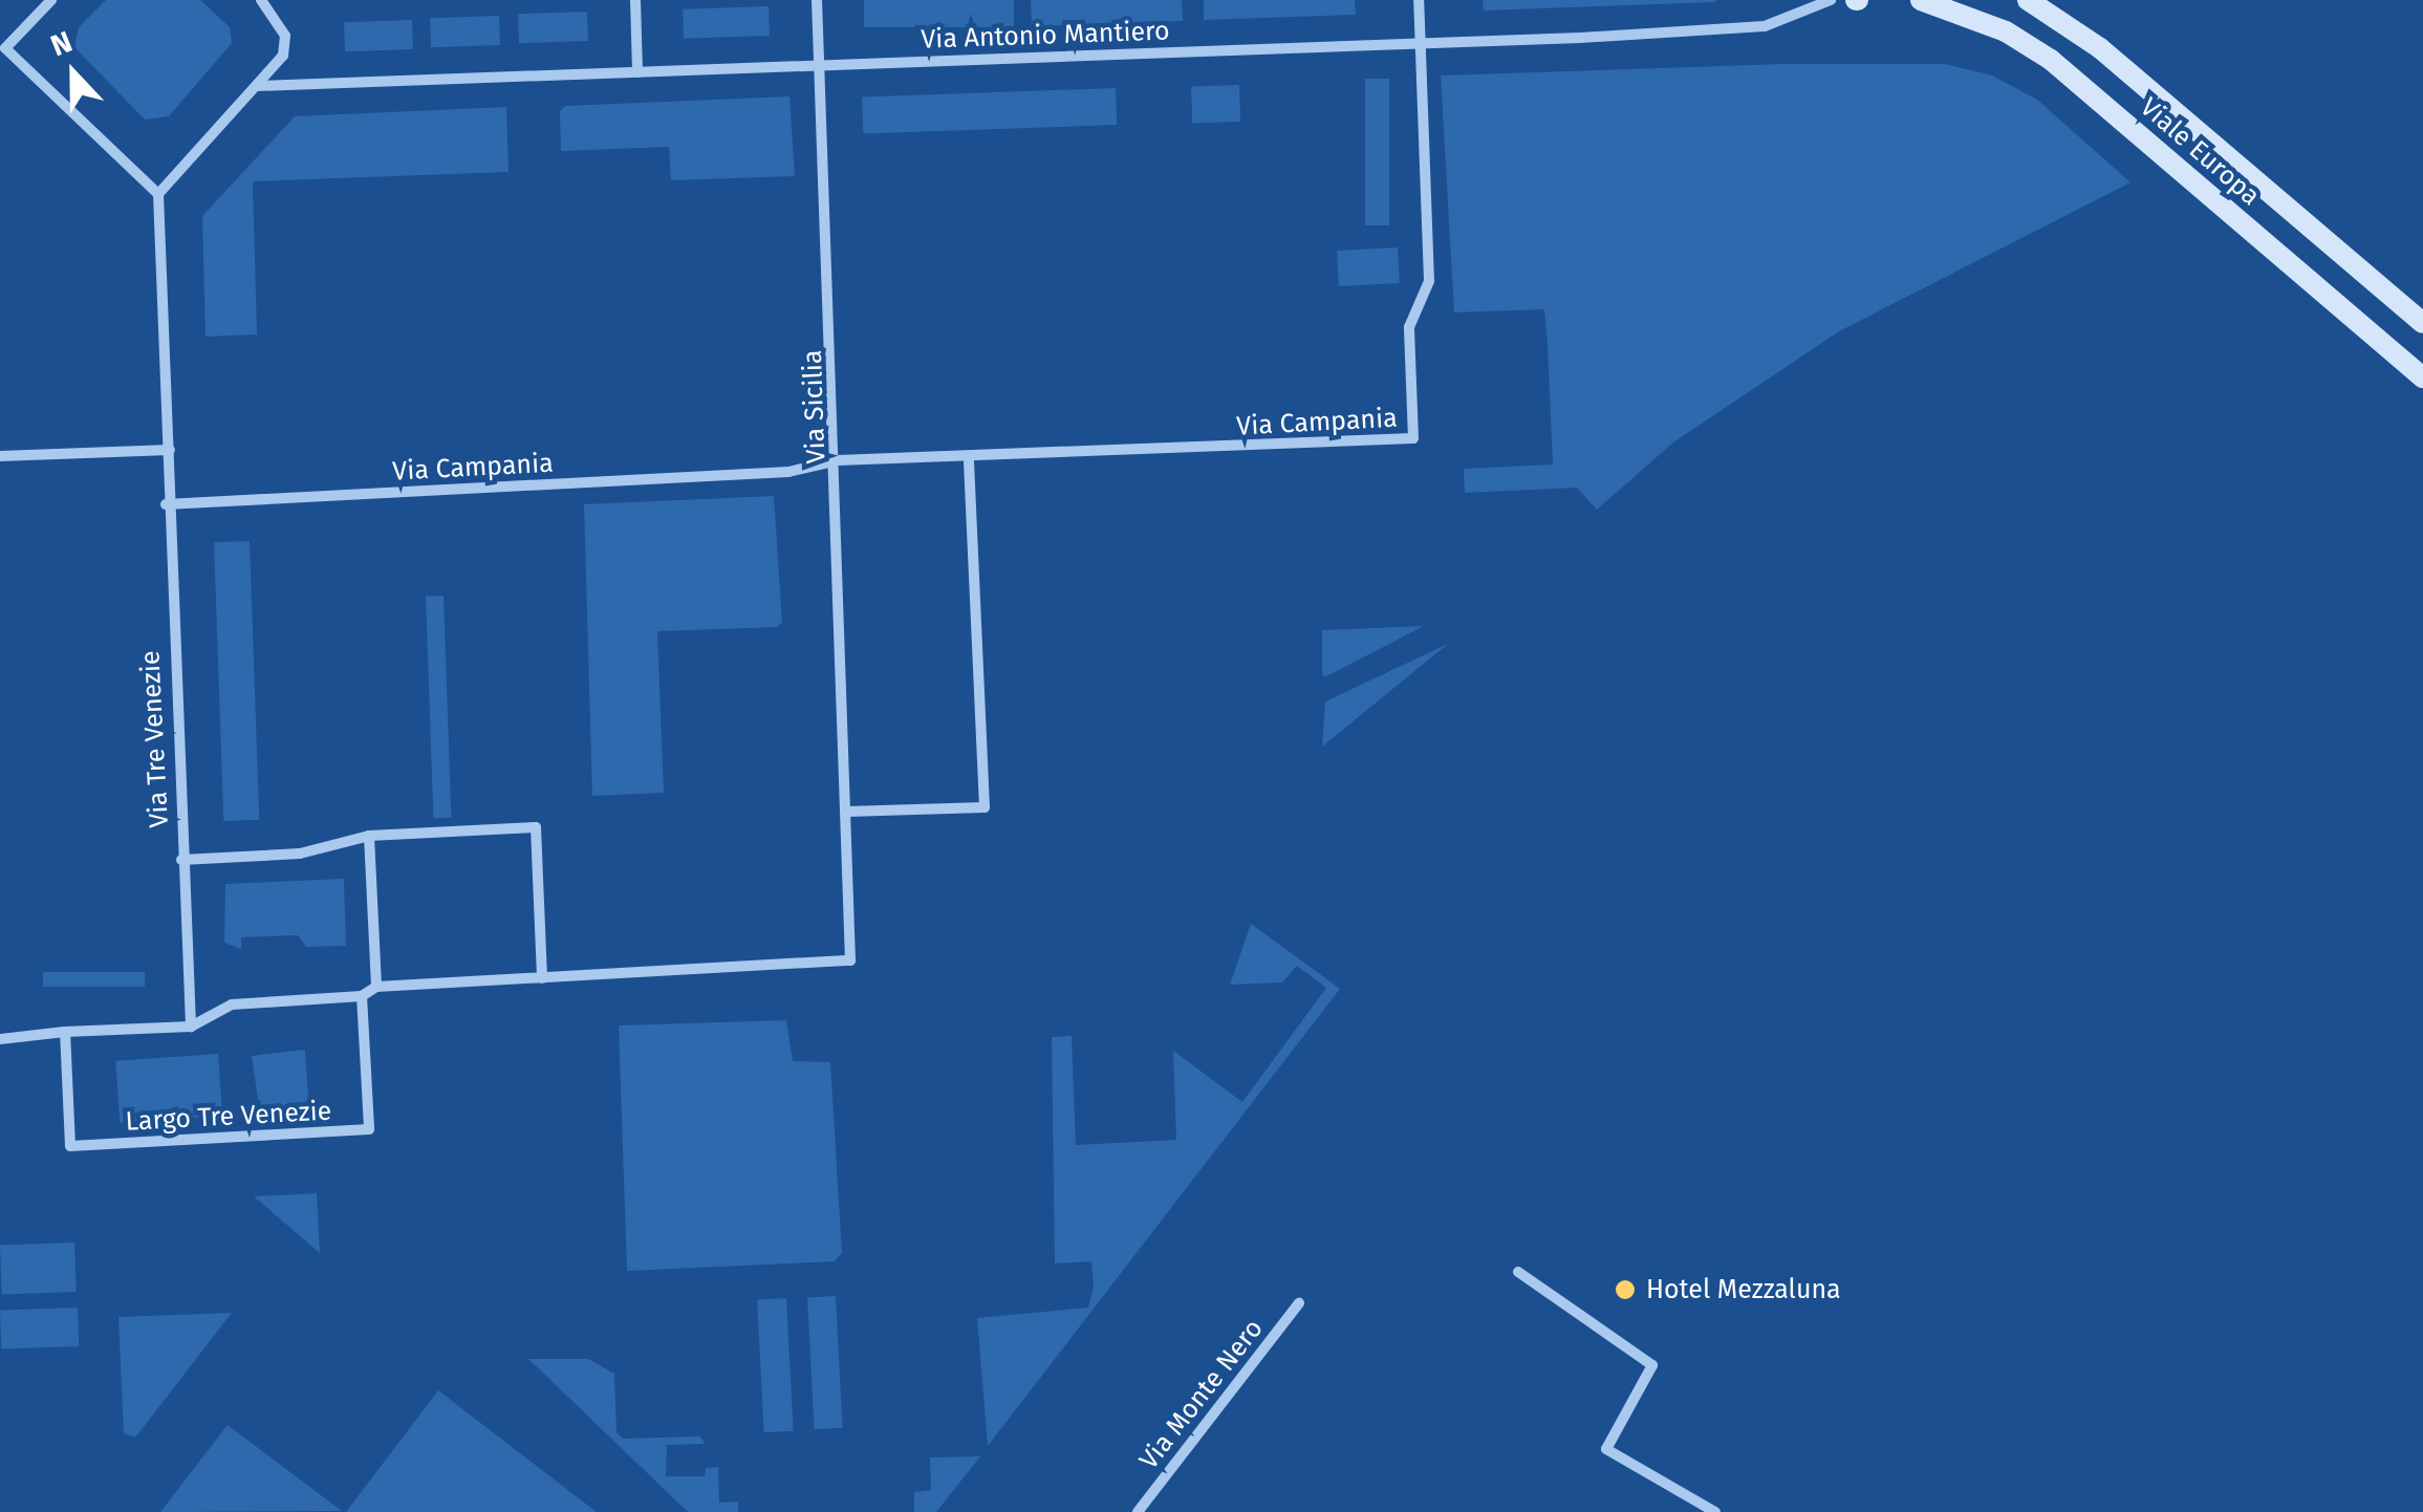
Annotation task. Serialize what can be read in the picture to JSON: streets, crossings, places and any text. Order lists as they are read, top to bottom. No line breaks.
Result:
{"streets":{"main road":["Viale Europa"],"street":["Via Antonio Mantiero","Via Sicilia","Via Campania","Via Tre Venezie","Largo Tre Venezie","Via Monte Nero"]},"crossings":[["Via Antonio Mantiero","Via Sicilia"],["Via Antonio Mantiero","Via Campania"],["Via Sicilia","Via Campania"],["Via Sicilia","Largo Tre Venezie"],["Via Campania","Via Tre Venezie"]],"places":["Hotel Mezzaluna"],"north":"top"}
